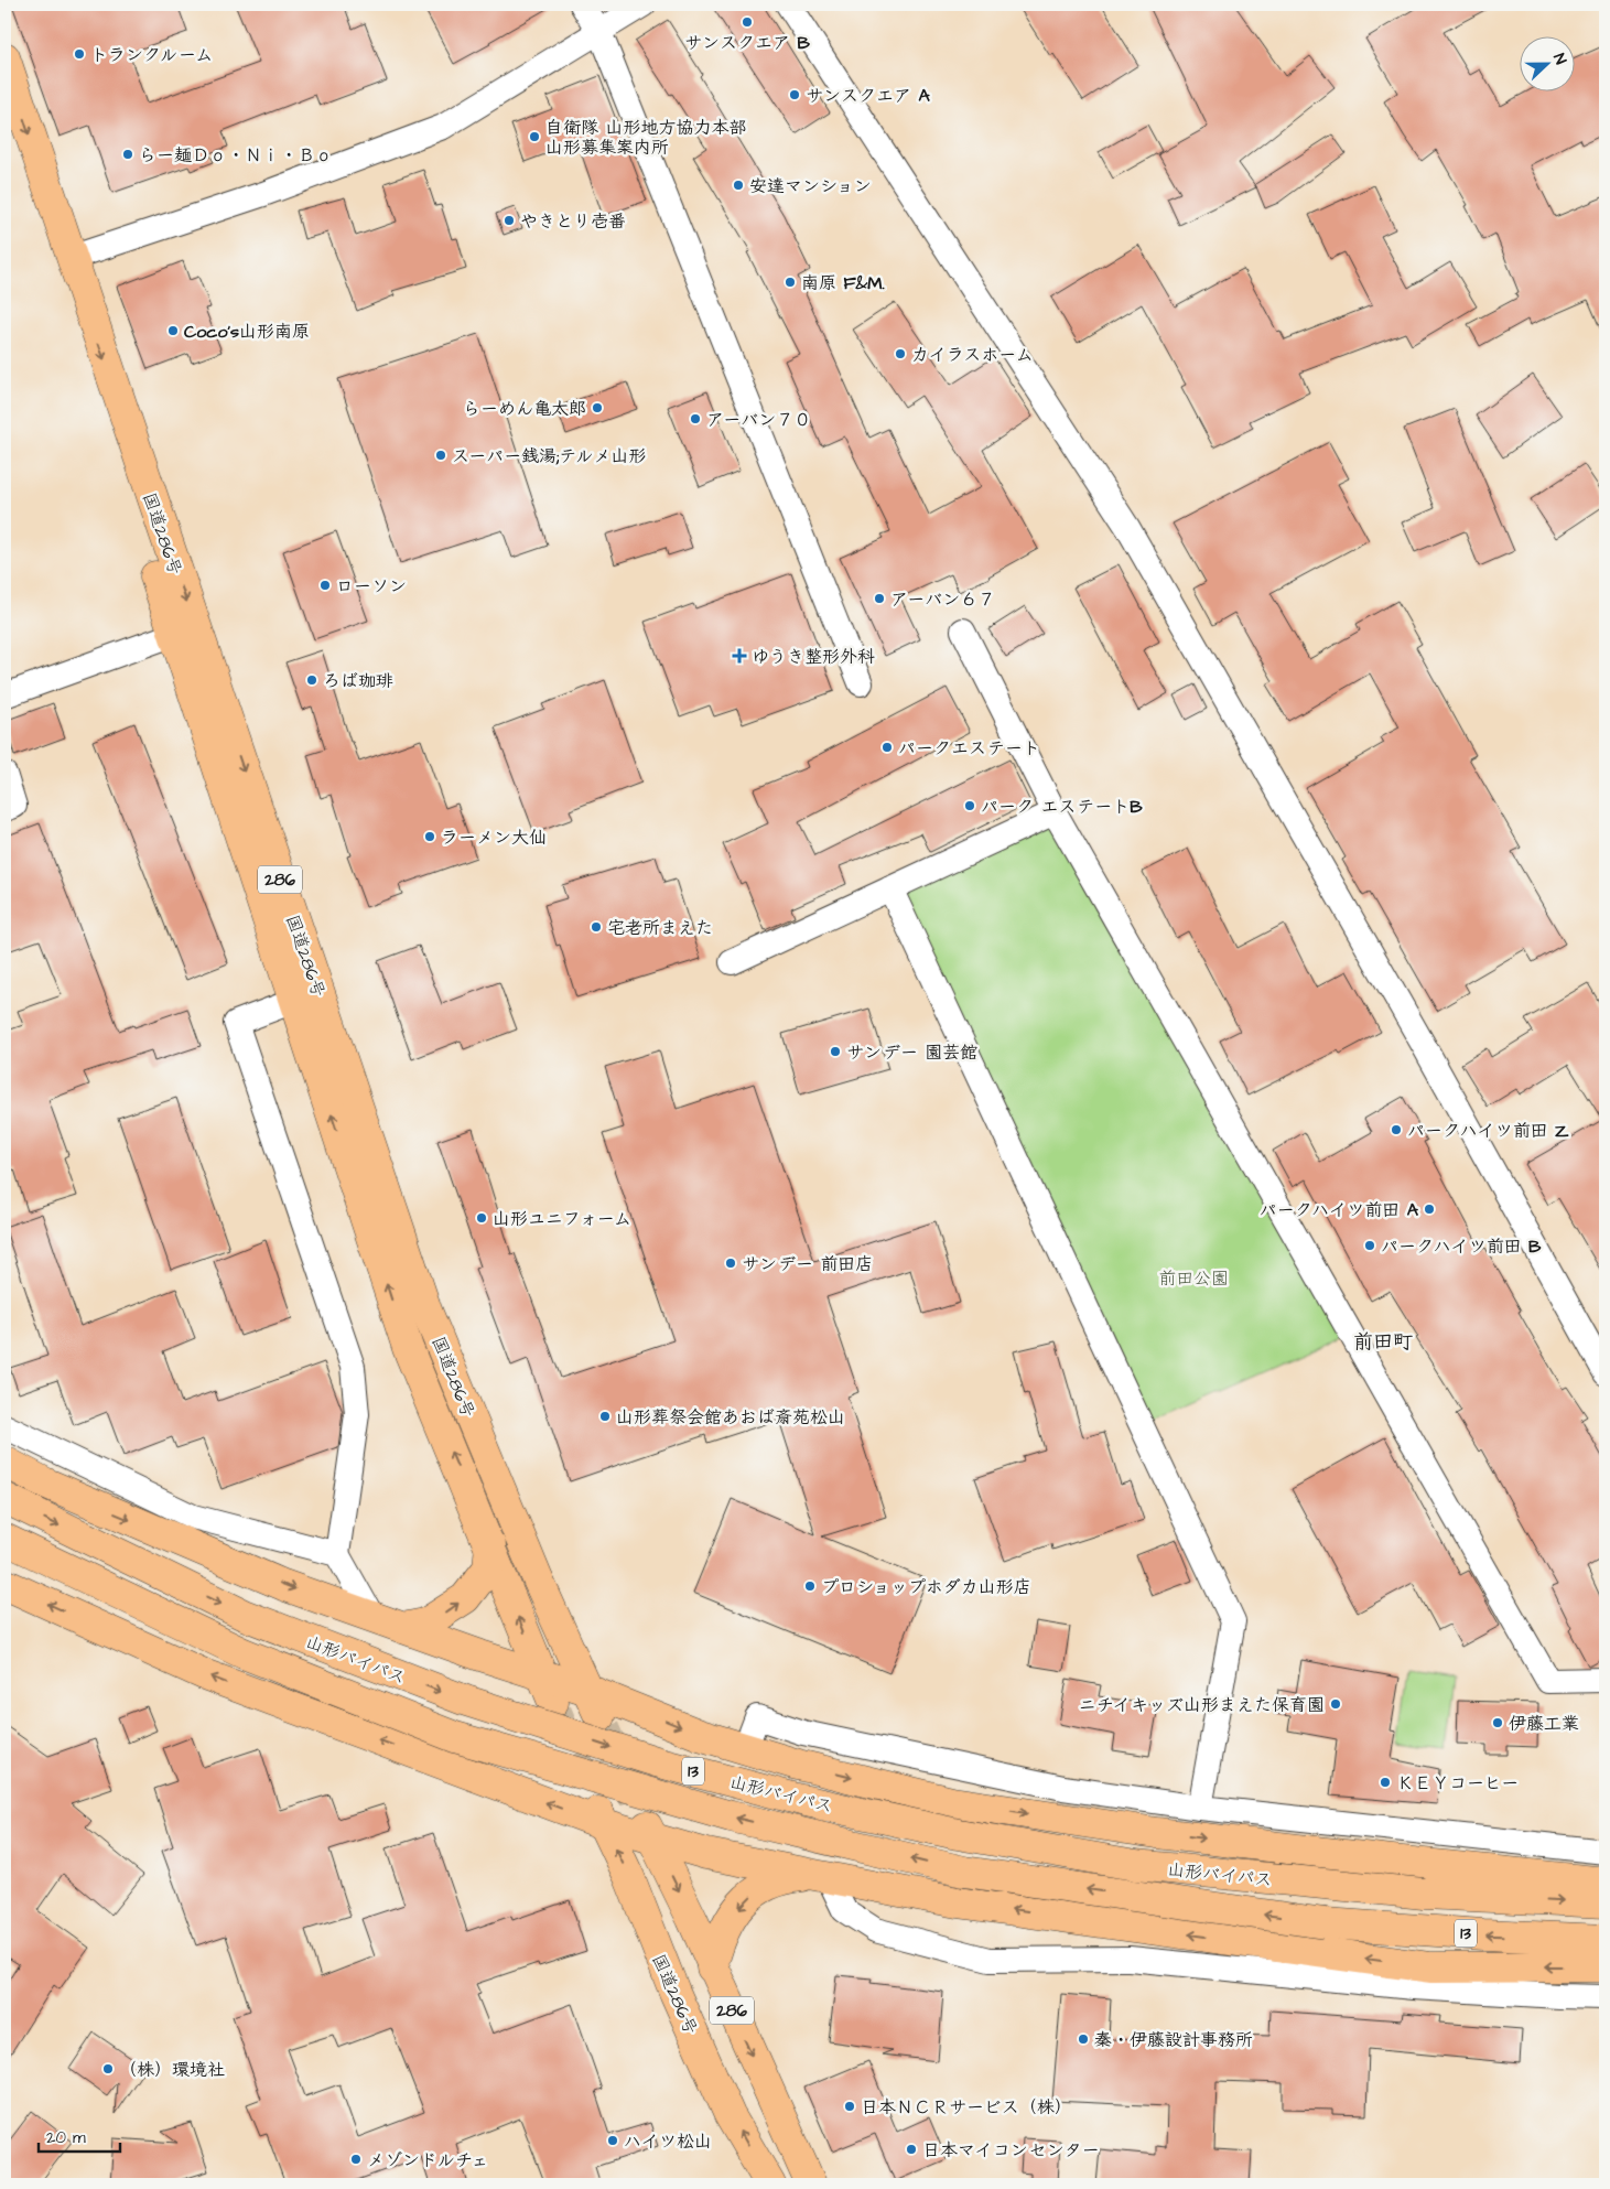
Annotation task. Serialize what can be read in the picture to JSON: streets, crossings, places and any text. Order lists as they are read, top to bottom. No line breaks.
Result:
{"streets":{"highway":["国道286号","286","山形バイパス","13"]},"districts":["前田町"],"parks":["前田公園"],"places":{"other":["サンスクエア B","トランクルーム","サンスクエア A","自衛隊 山形地方協力本部 山形募集案内所","らー麺Ｄｏ・Ｎｉ・Ｂｏ","安達マンション","やきとり壱番","南原 F&M.","Coco’s山形南原","カイラスホーム","らーめん亀太郎","アーバン７０","スーパー銭湯;テルメ山形","ローソン","アーバン６７","ろば珈琲","パークエステート","パーク エステートB","ラーメン大仙","宅老所まえた","サンデー 園芸館","パークハイツ前田 Z","パークハイツ前田 A","山形ユニフォーム","パークハイツ前田 B","サンデー 前田店","山形葬祭会館あおば斎苑松山","プロショップホダカ山形店","ニチイキッズ山形まえた保育園","伊藤工業","ＫＥＹコーヒー","秦・伊藤設計事務所","（株）環境社","日本ＮＣＲサービス（株）","ハイツ松山","日本マイコンセンター","メゾンドルチェ"],"health":["ゆうき整形外科"]},"scale_bar":"20 m","north":"right"}
